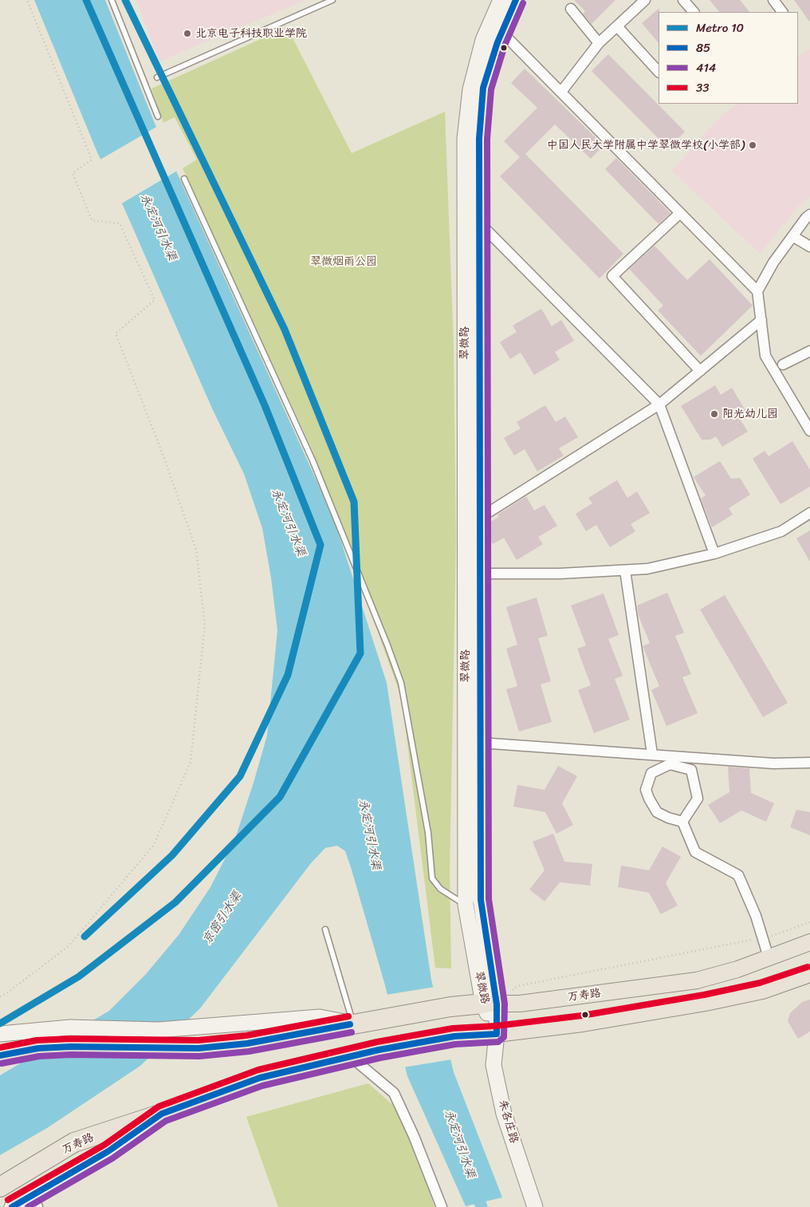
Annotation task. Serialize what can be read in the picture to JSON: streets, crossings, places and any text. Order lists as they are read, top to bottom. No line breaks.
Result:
{"streets":{"highway":["万寿路"],"main road":["翠微路","朱各庄路"]},"crossings":[["翠微路","万寿路"],["翠微路","朱各庄路"],["万寿路","朱各庄路"]],"water":["永定河引水渠","京密引水渠"],"parks":["翠微烟雨公园"],"places":["北京电子科技职业学院","中国人民大学附属中学翠微学校(小学部)","阳光幼儿园"],"lines":["metro line 10","transit line 85","transit line 414","transit line 33"],"legend":["Metro 10","85","414","33"]}
